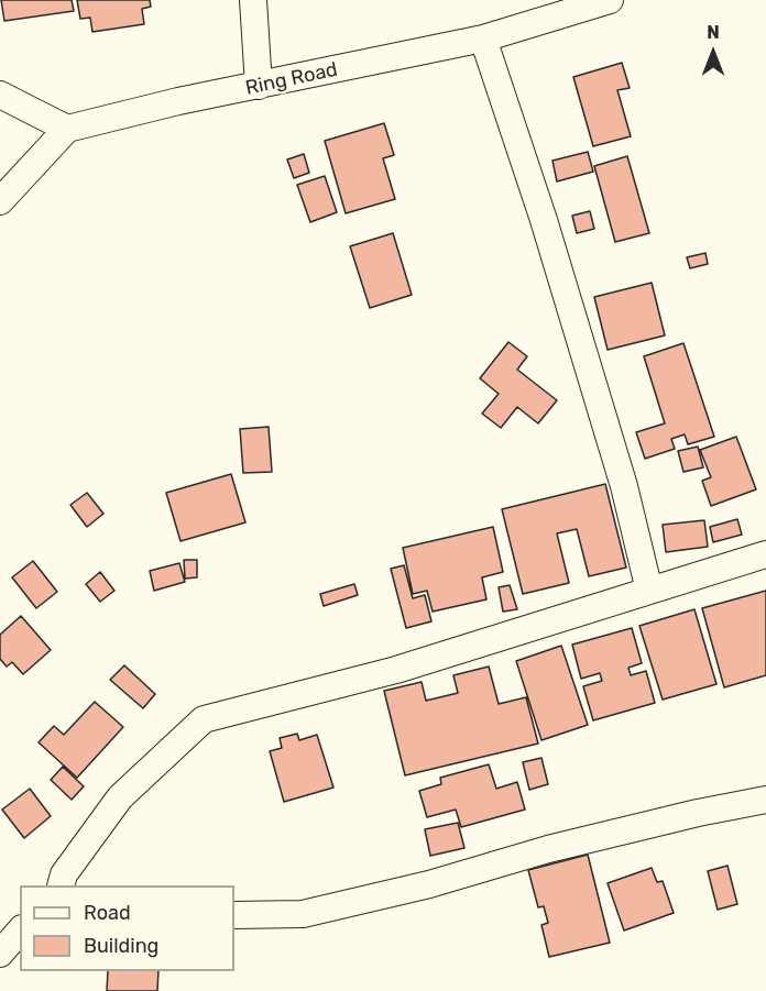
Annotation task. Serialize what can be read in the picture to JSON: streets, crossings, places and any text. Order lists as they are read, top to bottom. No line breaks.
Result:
{"streets":{"street":["Ring Road"]},"legend":["Road","Building"],"north":"top"}
